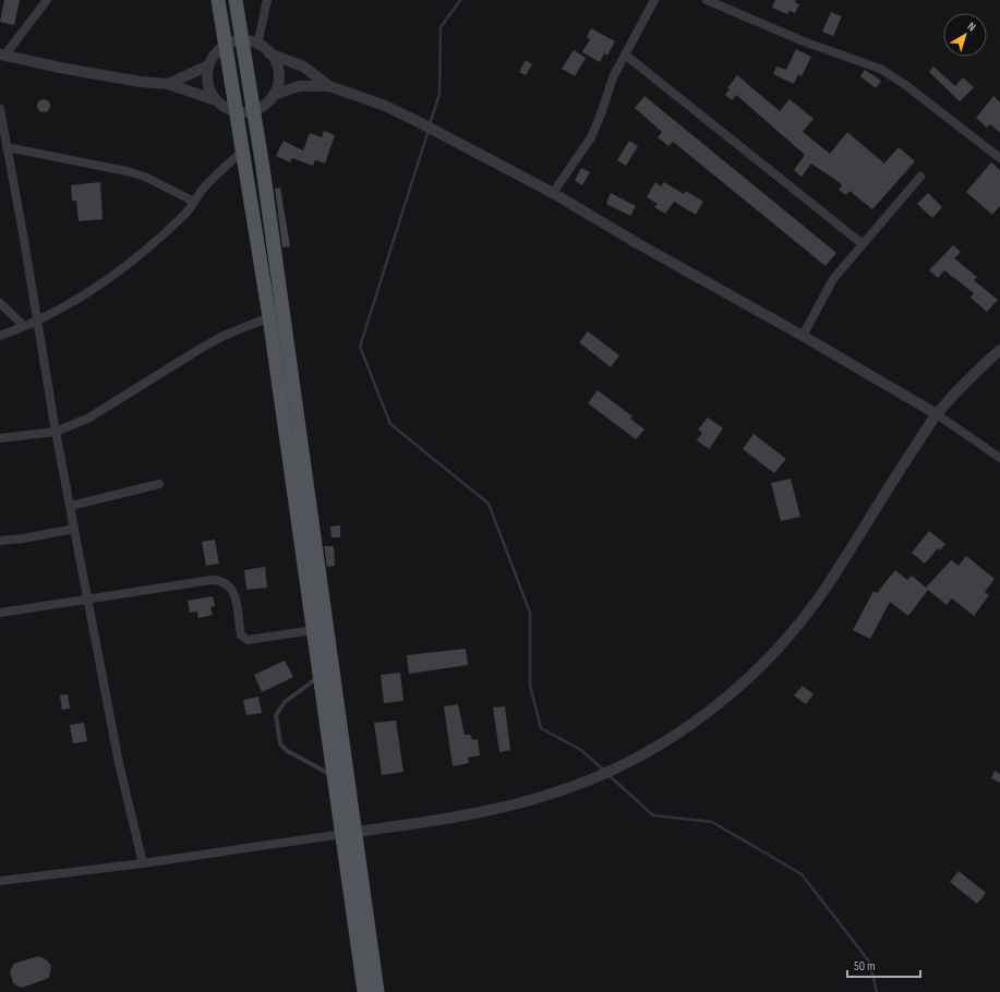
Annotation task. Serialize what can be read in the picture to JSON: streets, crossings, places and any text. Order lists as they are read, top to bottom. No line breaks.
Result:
{"scale_bar":"50 m","north":"top right"}
